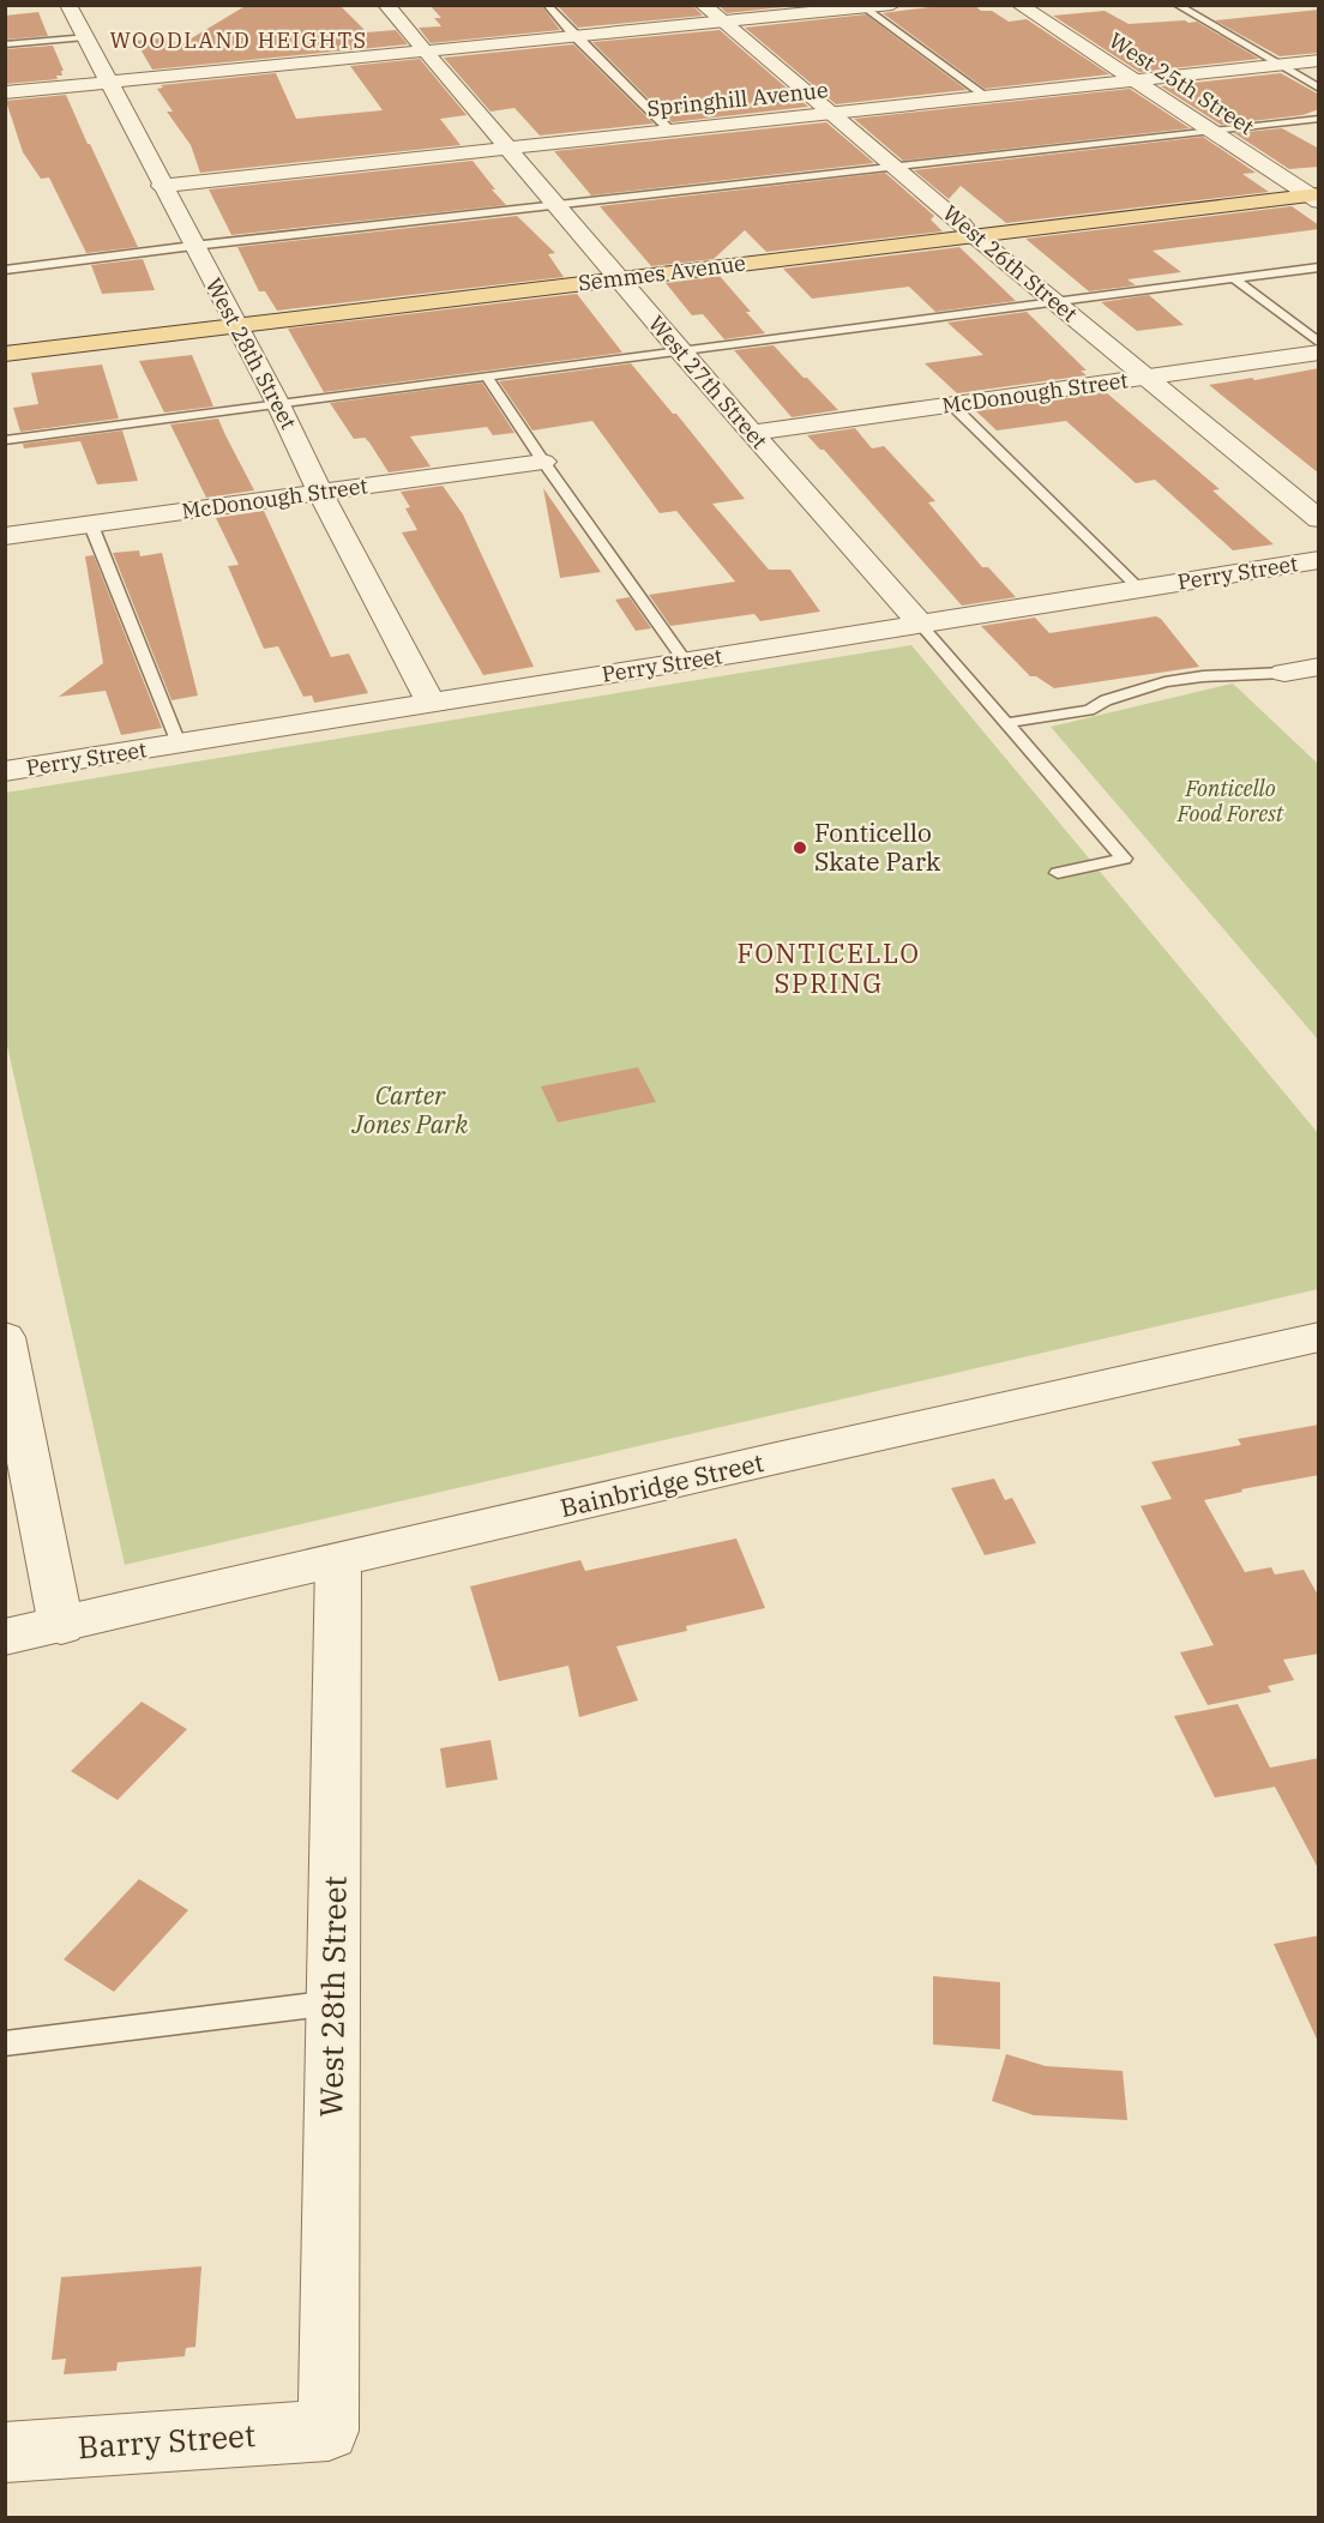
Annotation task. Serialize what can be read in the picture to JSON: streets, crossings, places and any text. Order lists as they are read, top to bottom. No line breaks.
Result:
{"streets":{"main road":["Semmes Avenue"],"street":["West 25th Street","Springhill Avenue","West 26th Street","West 28th Street","West 27th Street","McDonough Street","Perry Street","Bainbridge Street","Barry Street"]},"crossings":[["West 25th Street","Springhill Avenue"],["West 25th Street","Semmes Avenue"],["Springhill Avenue","West 26th Street"],["Springhill Avenue","West 28th Street"],["Springhill Avenue","West 27th Street"],["West 26th Street","Semmes Avenue"],["West 26th Street","McDonough Street"],["Semmes Avenue","West 28th Street"],["Semmes Avenue","West 27th Street"],["West 28th Street","McDonough Street"],["West 28th Street","Perry Street"],["West 28th Street","Bainbridge Street"],["West 28th Street","Barry Street"],["West 27th Street","McDonough Street"],["West 27th Street","Perry Street"]],"districts":["WOODLAND HEIGHTS","FONTICELLO SPRING"],"parks":["Fonticello Food Forest","Carter Jones Park"],"places":["Fonticello Skate Park"]}
